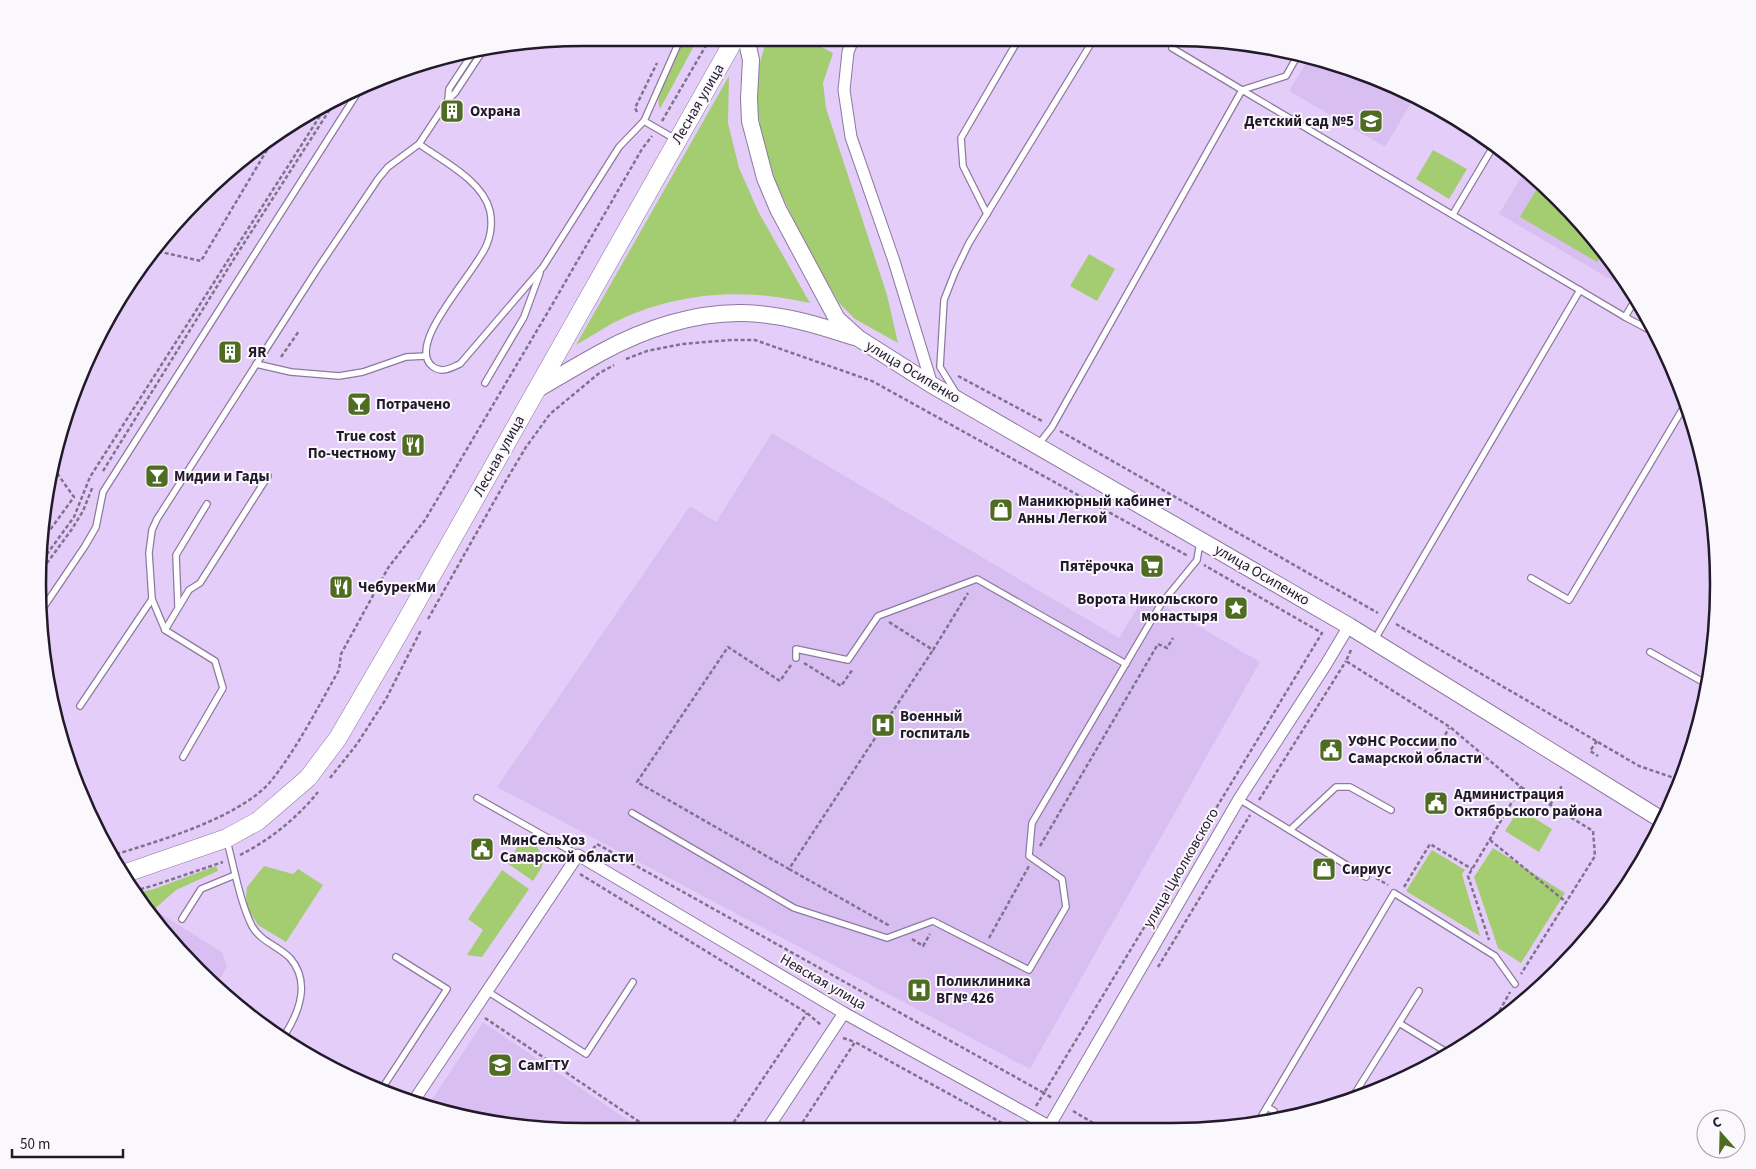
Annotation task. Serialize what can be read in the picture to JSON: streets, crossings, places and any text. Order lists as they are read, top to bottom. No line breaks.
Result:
{"streets":{"main road":["Лесная улица","улица Осипенко"],"street":["улица Циолковского","Невская улица"]},"crossings":[["Лесная улица","улица Осипенко"],["улица Осипенко","улица Циолковского"]],"places":{"building":["Охрана","ЯR"],"school or university":["Детский сад №5","СамГТУ"],"bar":["Потрачено","Мидии и Гады"],"restaurant":["True cost По-честному","ЧебурекМи"],"shop":["Маникюрный кабинет Анны Легкой","Сириус"],"supermarket":["Пятёрочка"],"place":["Ворота Никольского монастыря"],"hospital":["Военный госпиталь","Поликлиника ВГ№ 426"],"public building":["УФНС России по Самарской области","Администрация Октябрьского района","МинСельХоз Самарской области"]},"scale_bar":"50 m","north":"top"}
